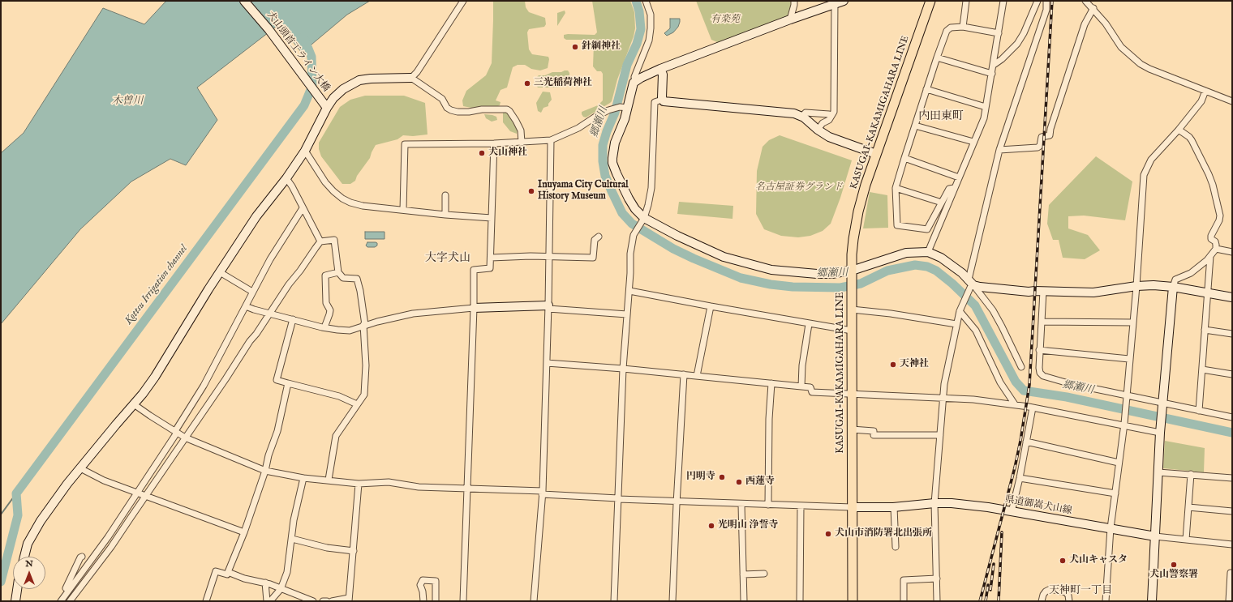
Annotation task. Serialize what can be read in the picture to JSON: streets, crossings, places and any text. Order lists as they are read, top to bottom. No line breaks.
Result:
{"streets":{"main road":["KASUGAI-KAKAMIGAHARA LINE"],"street":["犬山頭首工ライン大橋","県道御嵩犬山線"]},"crossings":[["KASUGAI-KAKAMIGAHARA LINE","県道御嵩犬山線"]],"districts":["内田東町","大字犬山","天神町一丁目"],"water":["木曽川","郷瀬川","Kottsu Irrigation channel"],"parks":["有楽苑","名古屋証券グランド"],"places":["針綱神社","三光稲荷神社","犬山神社","Inuyama City Cultural History Museum","天神社","円明寺","西蓮寺","光明山 浄誓寺","犬山市消防署北出張所","犬山キャスタ","犬山警察署"],"north":"top"}
